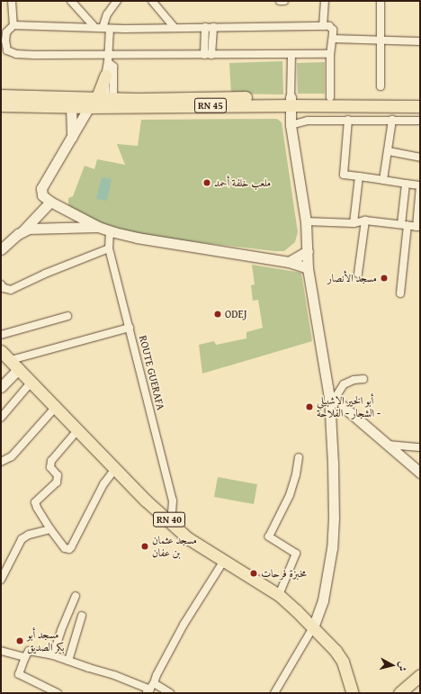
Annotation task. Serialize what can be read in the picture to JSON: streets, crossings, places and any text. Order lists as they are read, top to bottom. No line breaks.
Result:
{"streets":{"main road":["RN 45","RN 40"],"street":["ROUTE GUERAFA"]},"crossings":[["ROUTE GUERAFA","RN 40"]],"places":["ملعب خلفة أحمد","مسجد الأنصار","ODEJ","أبو الخير الإشبيلي الشجار - الفلاحة -","مسجد عثمان بن عفان","مخبزة فرحات","مسجد أبو بكر الصديق"],"north":"right"}
